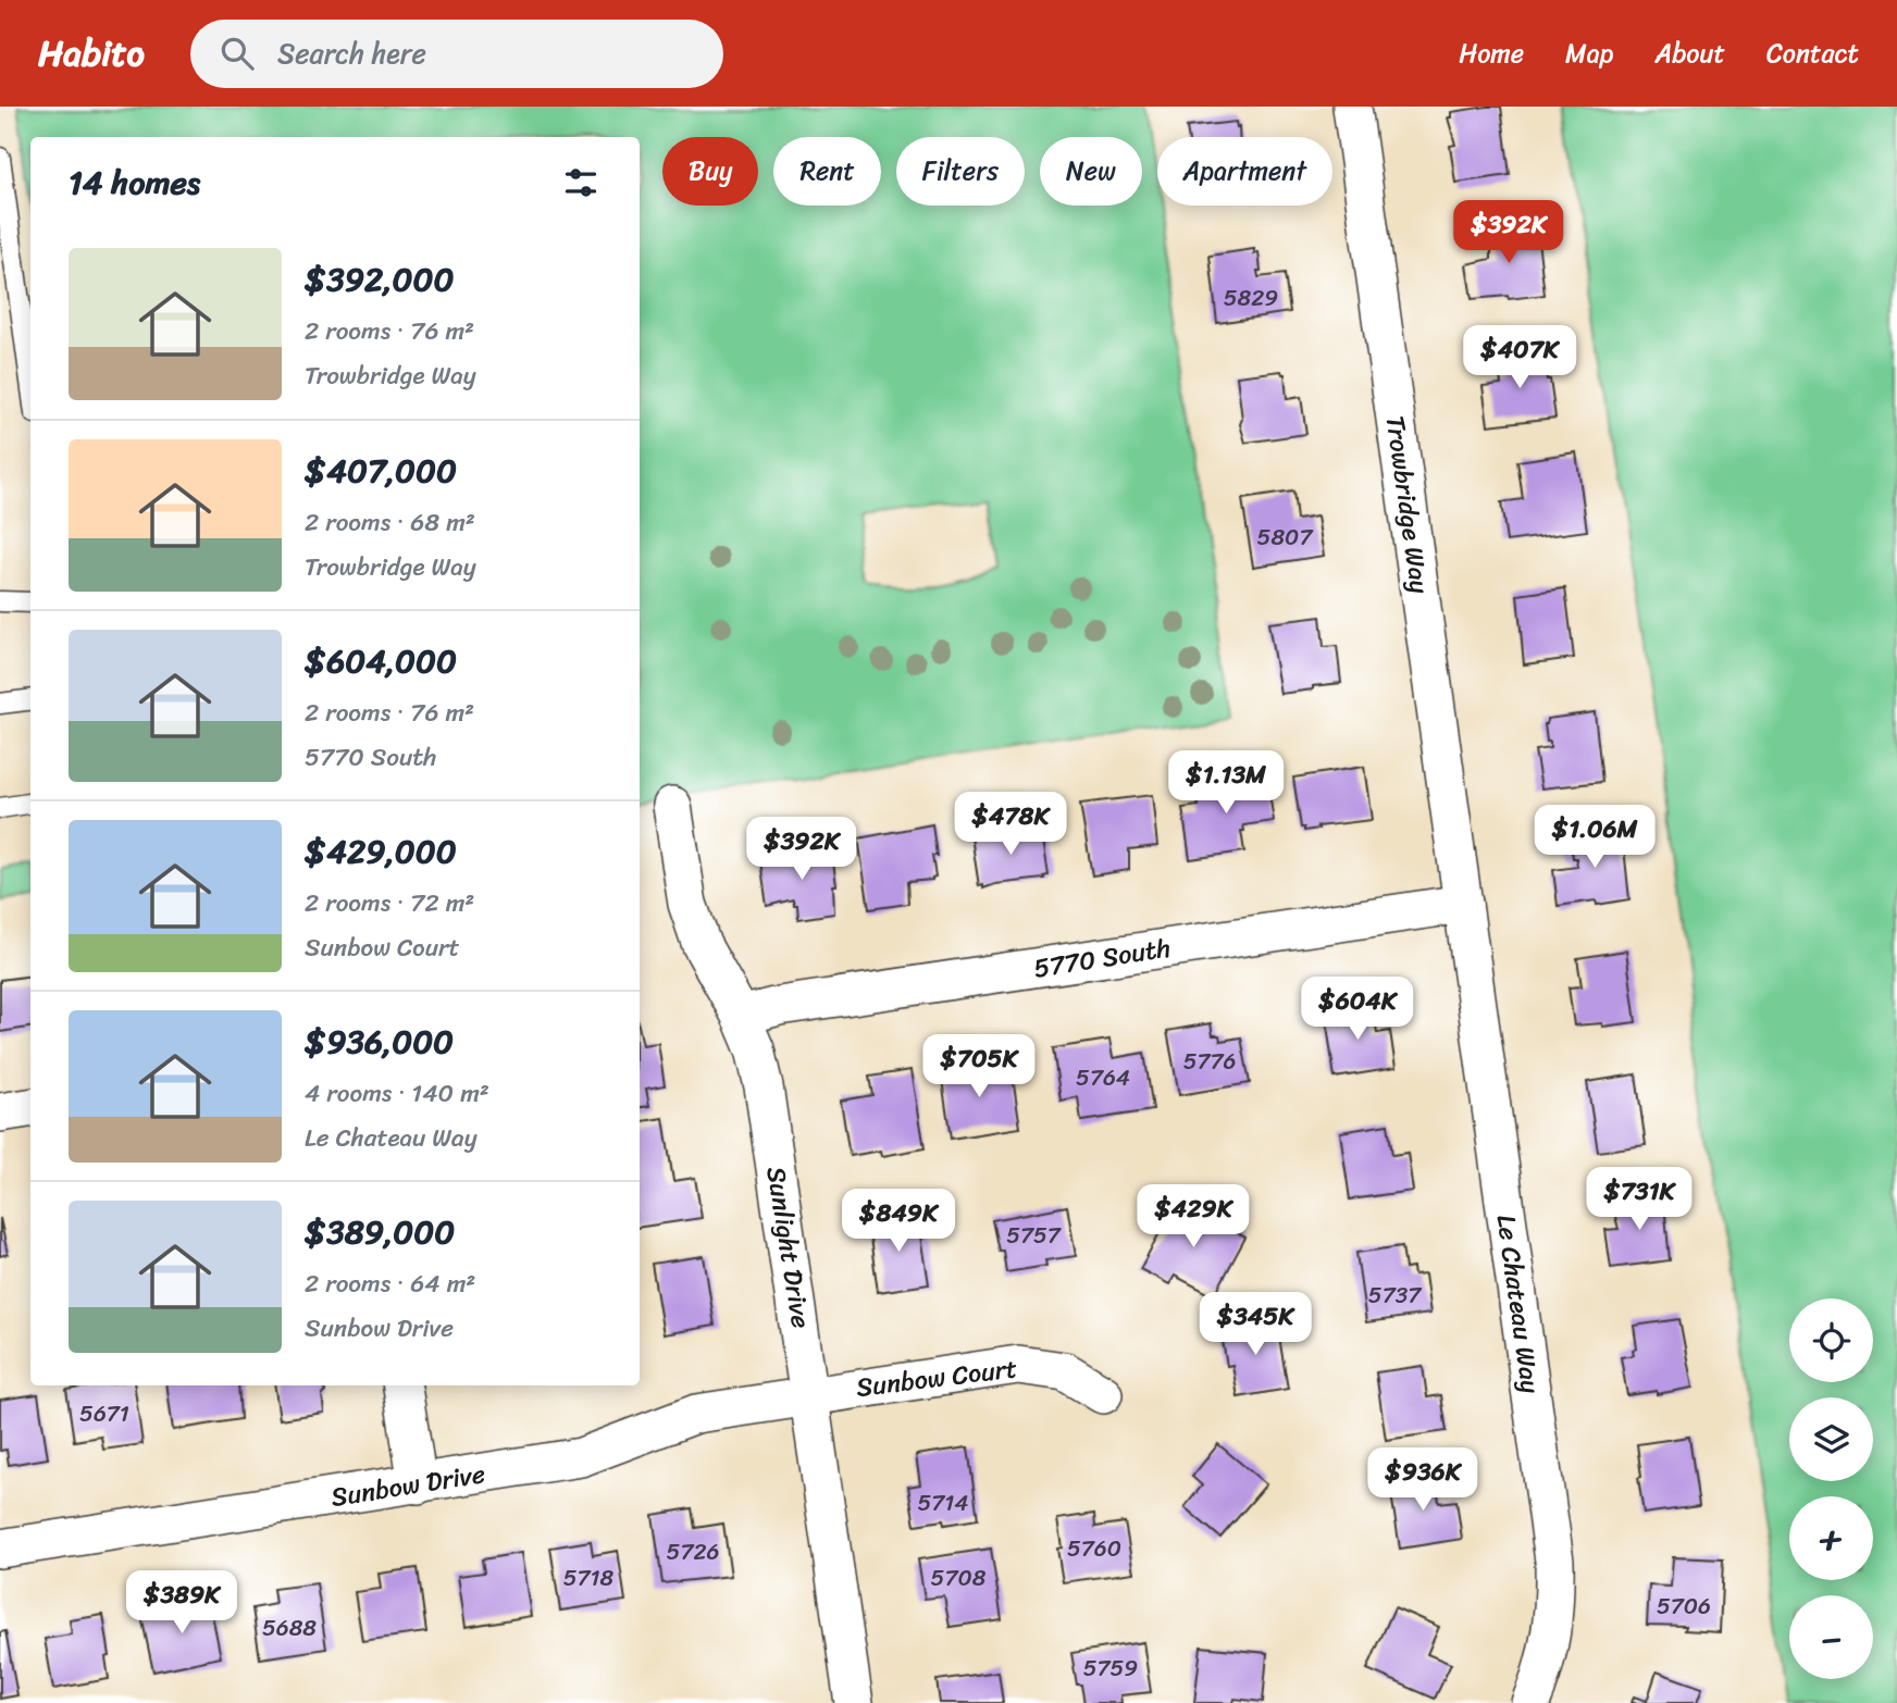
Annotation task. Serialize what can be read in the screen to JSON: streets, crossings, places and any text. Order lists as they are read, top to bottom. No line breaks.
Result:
{"streets":{"street":["Trowbridge Way","5770 South","Sunlight Drive","Le Chateau Way","Sunbow Court","Sunbow Drive"]},"crossings":[["Trowbridge Way","5770 South"],["Trowbridge Way","Le Chateau Way"],["5770 South","Sunlight Drive"],["5770 South","Le Chateau Way"],["Sunlight Drive","Sunbow Court"],["Sunlight Drive","Sunbow Drive"],["Sunbow Court","Sunbow Drive"]],"house_numbers":["5829","5807","5776","5764","5757","5737","5671","5714","5760","5726","5718","5708","5706","5688","5759"],"page":{"header":"Habito","search":"Search here","nav":["Home","Map","About","Contact"],"chip":["Buy","Rent","Filters","New","Apartment"],"heading":"14 homes","price":["$392K","$407K","$1.13M","$478K","$1.06M","$392K","$604K","$705K","$731K","$429K","$849K","$345K","$936K","$389K"],"list":[{"name":"$392,000","note":"2 rooms · 76 m² · Trowbridge Way"},{"name":"$407,000","note":"2 rooms · 68 m² · Trowbridge Way"},{"name":"$604,000","note":"2 rooms · 76 m² · 5770 South"},{"name":"$429,000","note":"2 rooms · 72 m² · Sunbow Court"},{"name":"$936,000","note":"4 rooms · 140 m² · Le Chateau Way"},{"name":"$389,000","note":"2 rooms · 64 m² · Sunbow Drive"}],"map_buttons":["+","−"]}}
